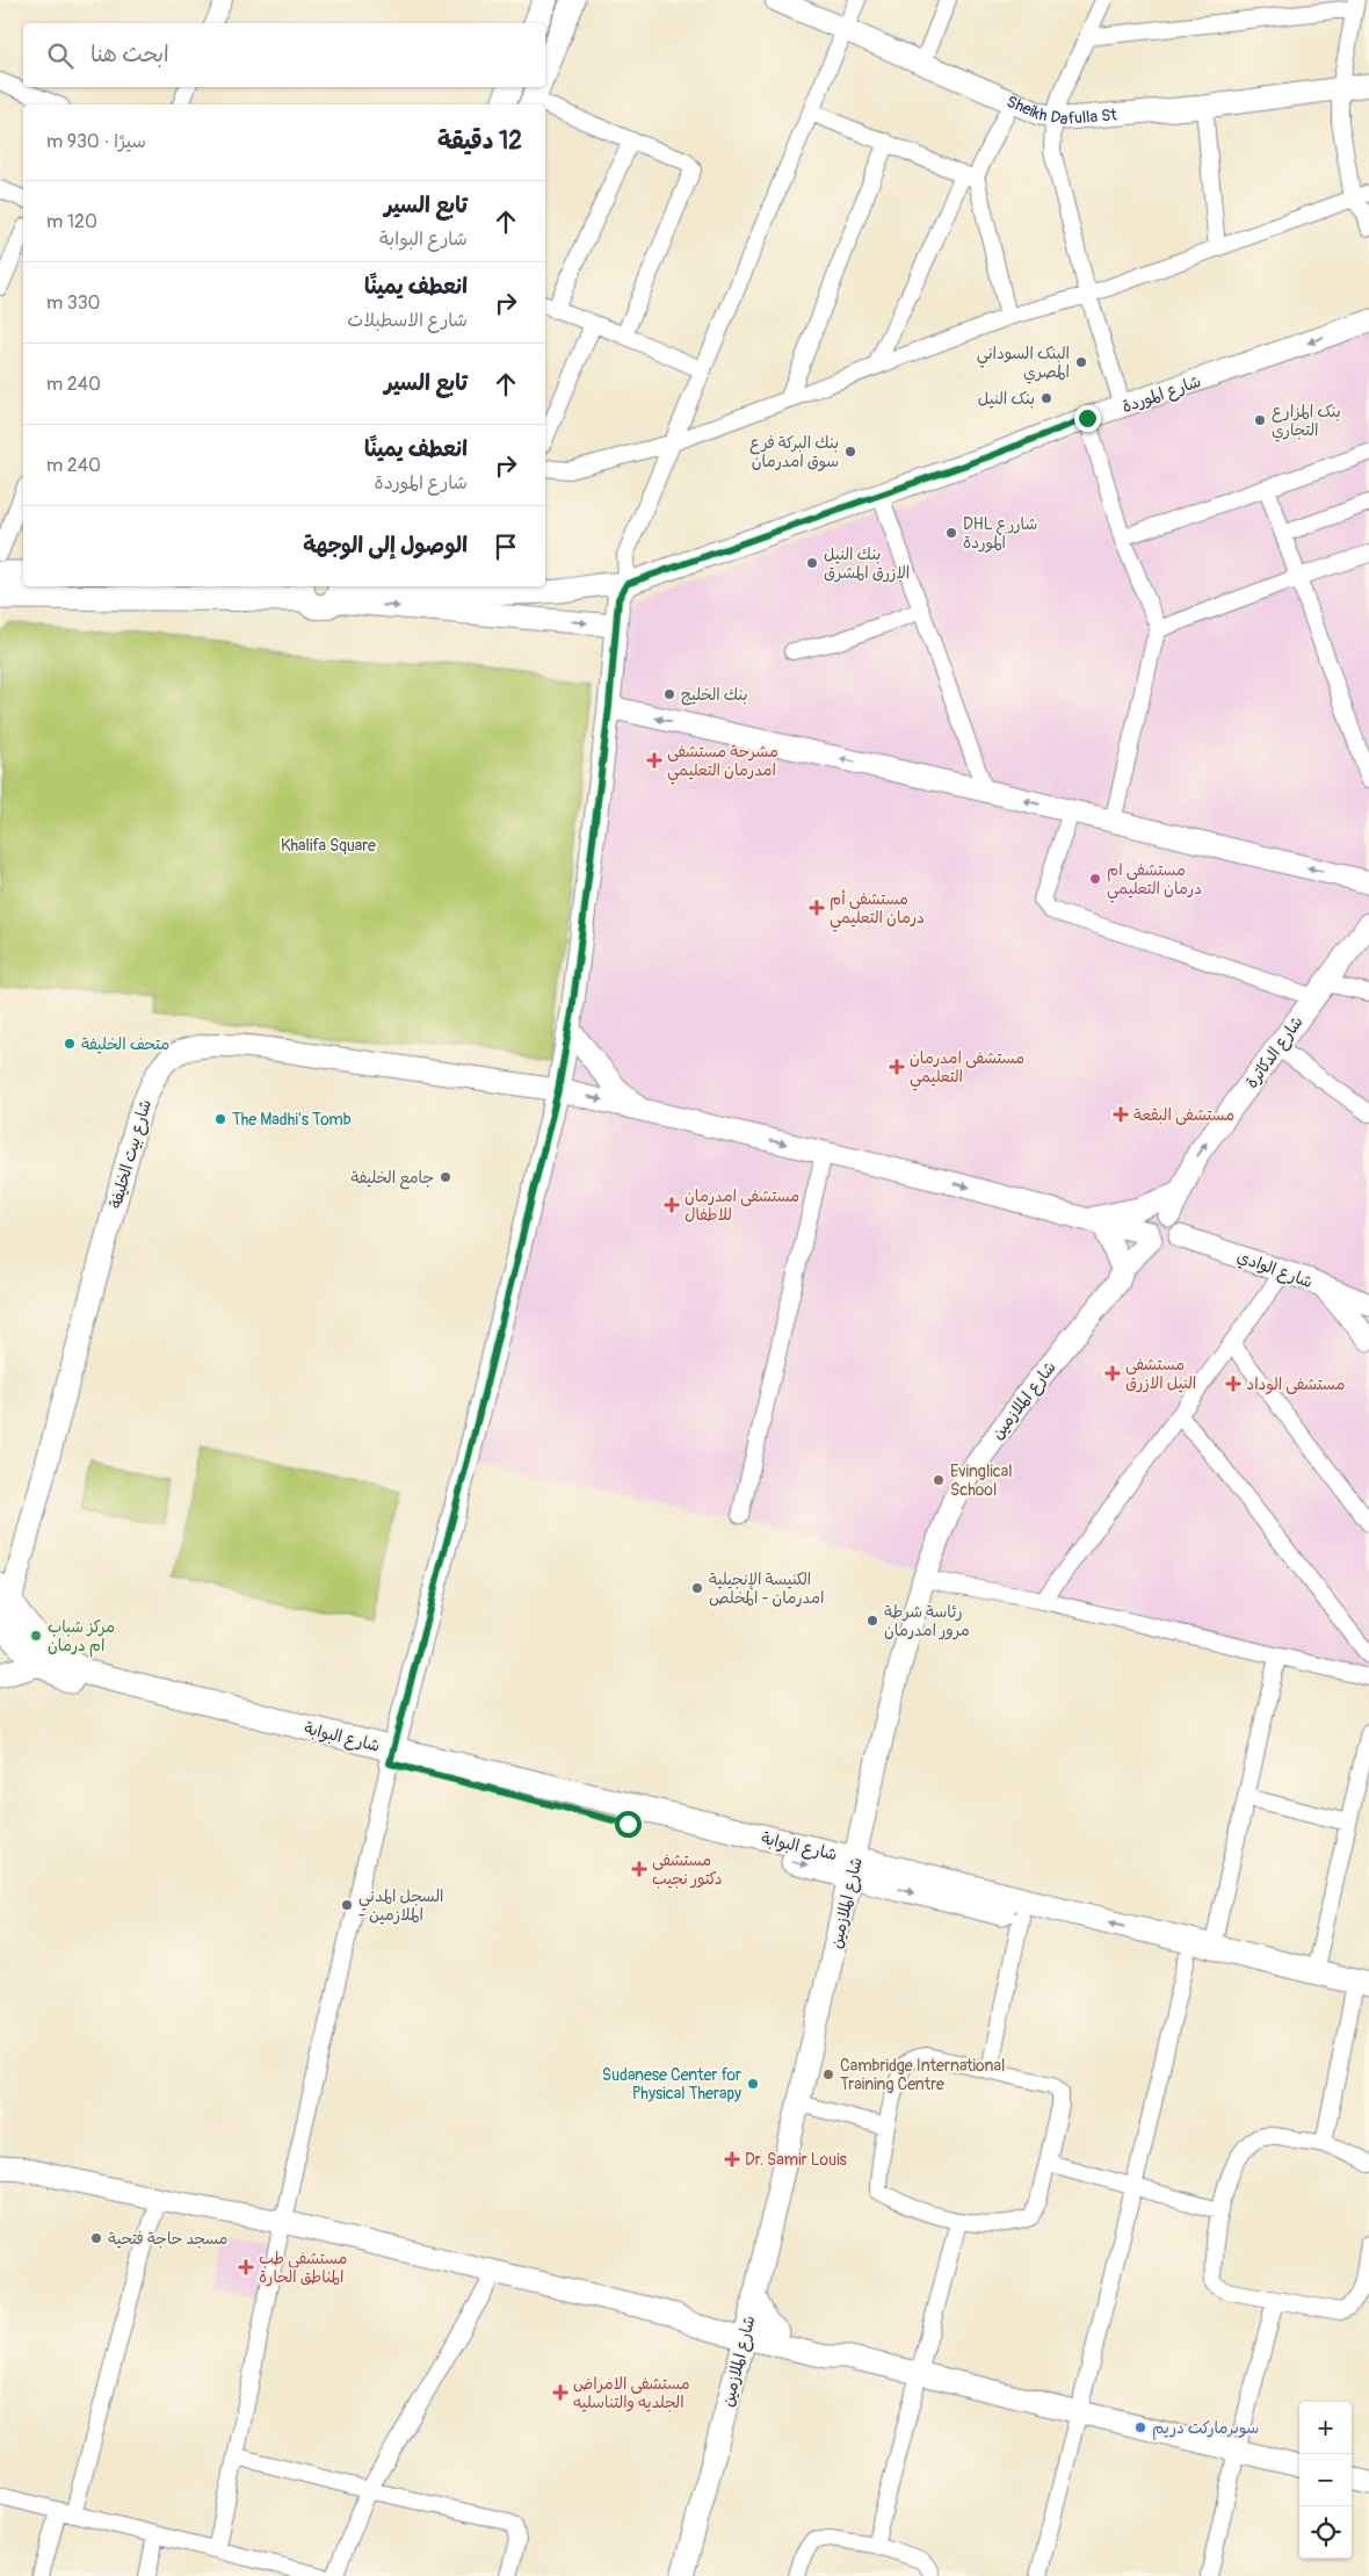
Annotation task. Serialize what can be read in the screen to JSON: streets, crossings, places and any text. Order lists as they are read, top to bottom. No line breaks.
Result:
{"streets":{"main road":["شارع البوابة"],"street":["Sheikh Dafulla St","شارع الموردة","شارع الدكاترة","شارع بيت الخليفة","شارع الوادي","شارع الملازمين"]},"crossings":[["شارع الدكاترة","شارع بيت الخليفة"],["شارع الدكاترة","شارع الوادي"],["شارع الدكاترة","شارع الملازمين"],["شارع بيت الخليفة","شارع الوادي"],["شارع بيت الخليفة","شارع الملازمين"],["شارع بيت الخليفة","شارع البوابة"],["شارع الوادي","شارع الملازمين"],["شارع الملازمين","شارع البوابة"]],"one_way":["شارع الدكاترة"],"parks":["Khalifa Square"],"places":{"other":["البنک السوداني المصري","بنک النيل","بنک المزارع التجاري","بنك البركة فرع سوق امدرمان","DHL شاررع الموردة","بنك النيل الازرق المشرق","بنك الخليج","مستشفى ام درمان التعليمي","متحف الخليفة","The Madhi's Tomb","جامع الخليفة","Evinglical School","الكنيسة الإنجيلية امدرمان - المخلص","رئاسة شرطة مرور امدرمان","مركز شباب ام درمان","السجل المدني - الملازمين","Cambridge International Training Centre","Sudanese Center for Physical Therapy","مسجد حاجة فتحية","سوبرماركت دريم"],"health":["مشرحة مستشفى امدرمان التعليمي","مستشفى أم درمان التعليمي","مستشفى امدرمان التعليمي","مستشفى البقعة","مستشفى امدرمان للاطفال","مستشفى النيل الازرق","مستشفى الوداد","مستشفى دكتور نجيب","Dr. Samir Louis","مستشفى طب المناطق الحارة","مستشفى الامراض الجلديه والتناسليه"]},"page":{"search":"ابحث هنا","heading":["12 دقيقة","سيرًا · 930 m"],"list":[["تابع السير","شارع البوابة","120 m"],["انعطف يمينًا","شارع الاسطبلات","330 m"],["تابع السير","240 m"],["انعطف يمينًا","شارع الموردة","240 m"],"الوصول إلى الوجهة"],"map_buttons":["+","−"]}}
